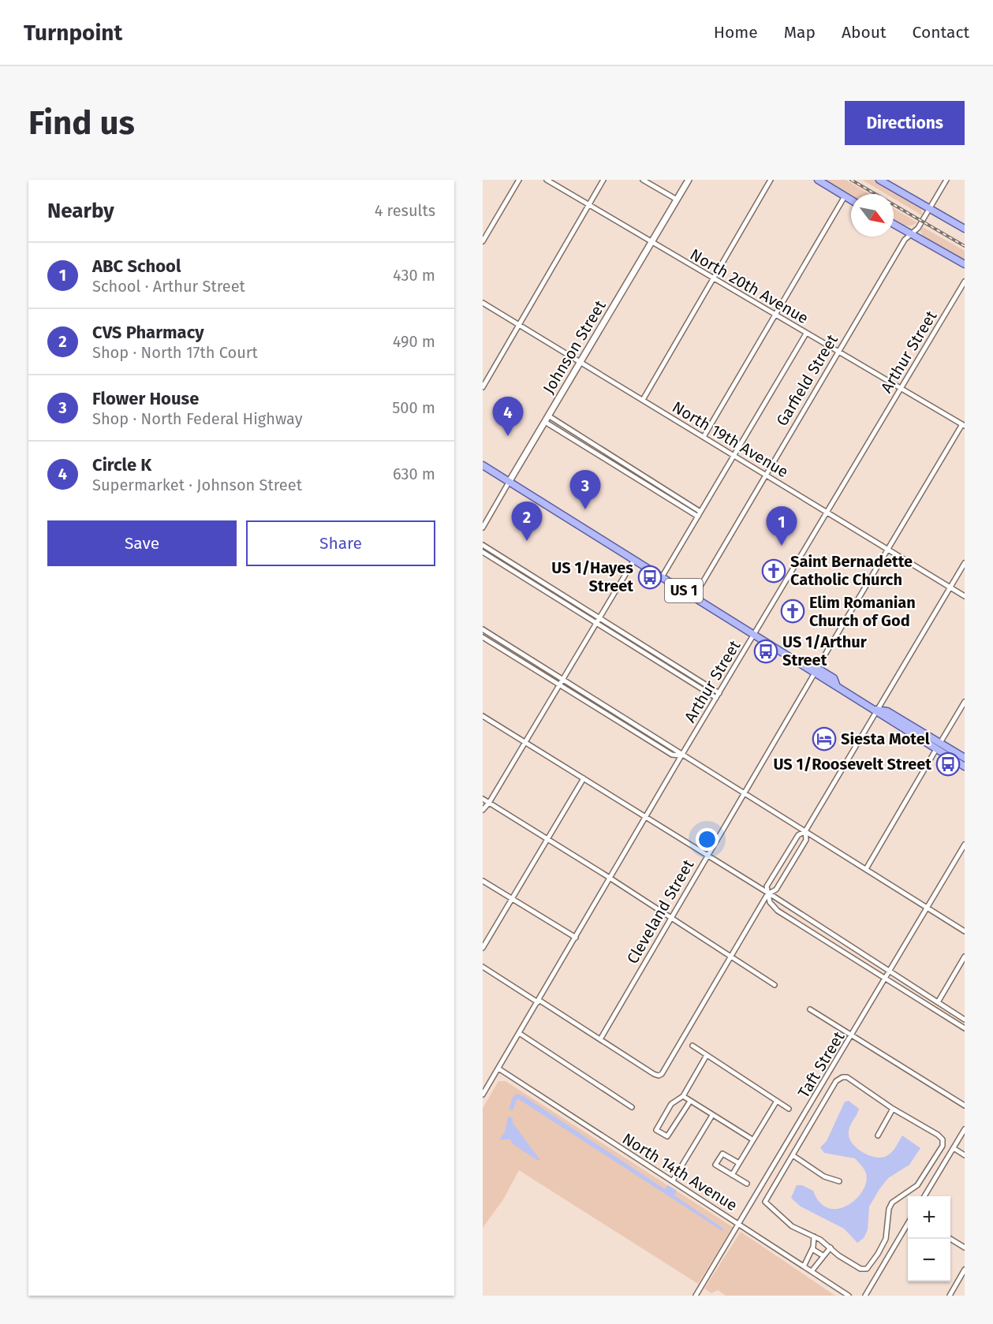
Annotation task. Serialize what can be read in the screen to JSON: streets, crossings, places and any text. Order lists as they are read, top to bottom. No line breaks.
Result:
{"streets":{"main road":["US 1"],"street":["North 20th Avenue","Johnson Street","Arthur Street","Garfield Street","North 19th Avenue","Cleveland Street","Taft Street","North 14th Avenue"]},"crossings":[["North 20th Avenue","Johnson Street"],["North 20th Avenue","Arthur Street"],["North 20th Avenue","Garfield Street"],["North 20th Avenue","Cleveland Street"],["Johnson Street","North 19th Avenue"],["Johnson Street","US 1"],["Arthur Street","North 19th Avenue"],["Arthur Street","US 1"],["Arthur Street","North 14th Avenue"],["Garfield Street","North 19th Avenue"],["Garfield Street","US 1"],["North 19th Avenue","Cleveland Street"],["US 1","Cleveland Street"],["Taft Street","North 14th Avenue"]],"places":{"church":["Saint Bernadette Catholic Church","Elim Romanian Church of God"],"bus stop":["US 1/Hayes Street","US 1/Arthur Street","US 1/Roosevelt Street"],"hotel":["Siesta Motel"]},"north":"bottom right","page":{"header":"Turnpoint","nav":["Home","Map","About","Contact"],"buttons":["Directions",["Save","Share"]],"title":"Find us","heading":["Nearby","4 results"],"list":[{"mark":"1","name":"ABC School","note":"School · Arthur Street","value":"430 m"},{"mark":"2","name":"CVS Pharmacy","note":"Shop · North 17th Court","value":"490 m"},{"mark":"3","name":"Flower House","note":"Shop · North Federal Highway","value":"500 m"},{"mark":"4","name":"Circle K","note":"Supermarket · Johnson Street","value":"630 m"}],"pins":["4","3","2","1"],"map_buttons":["+","−"]}}
